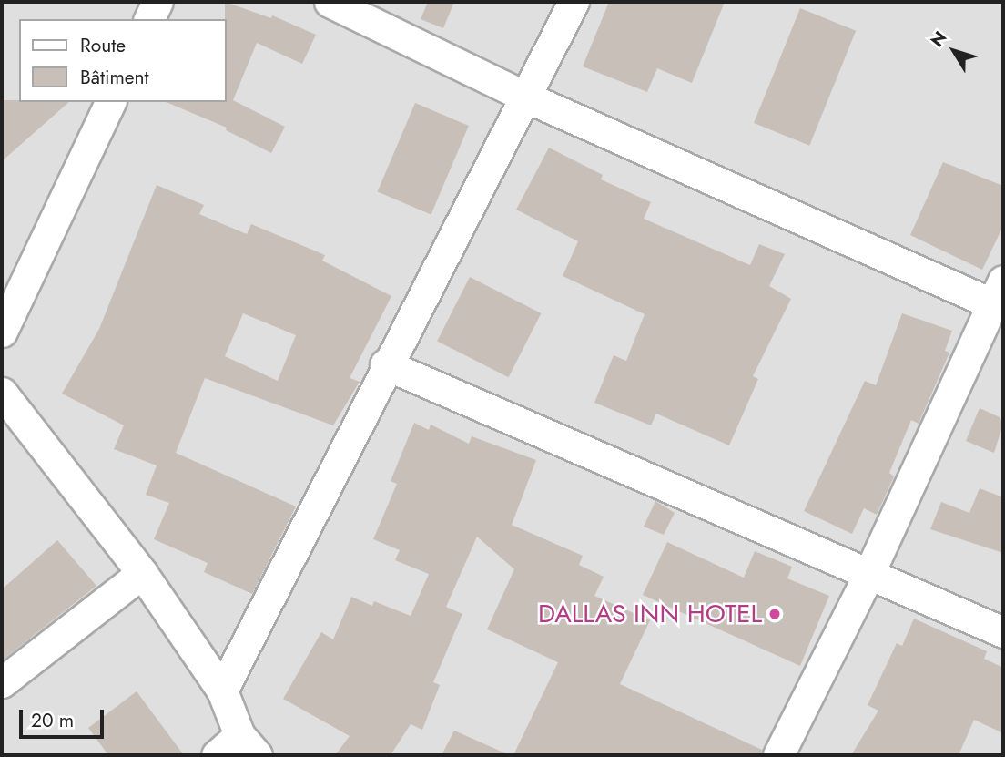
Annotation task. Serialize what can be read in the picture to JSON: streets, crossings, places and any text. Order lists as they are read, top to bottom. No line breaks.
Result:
{"places":["DALLAS INN HOTEL"],"legend":["Route","Bâtiment"],"scale_bar":"20 m","north":"top left"}
